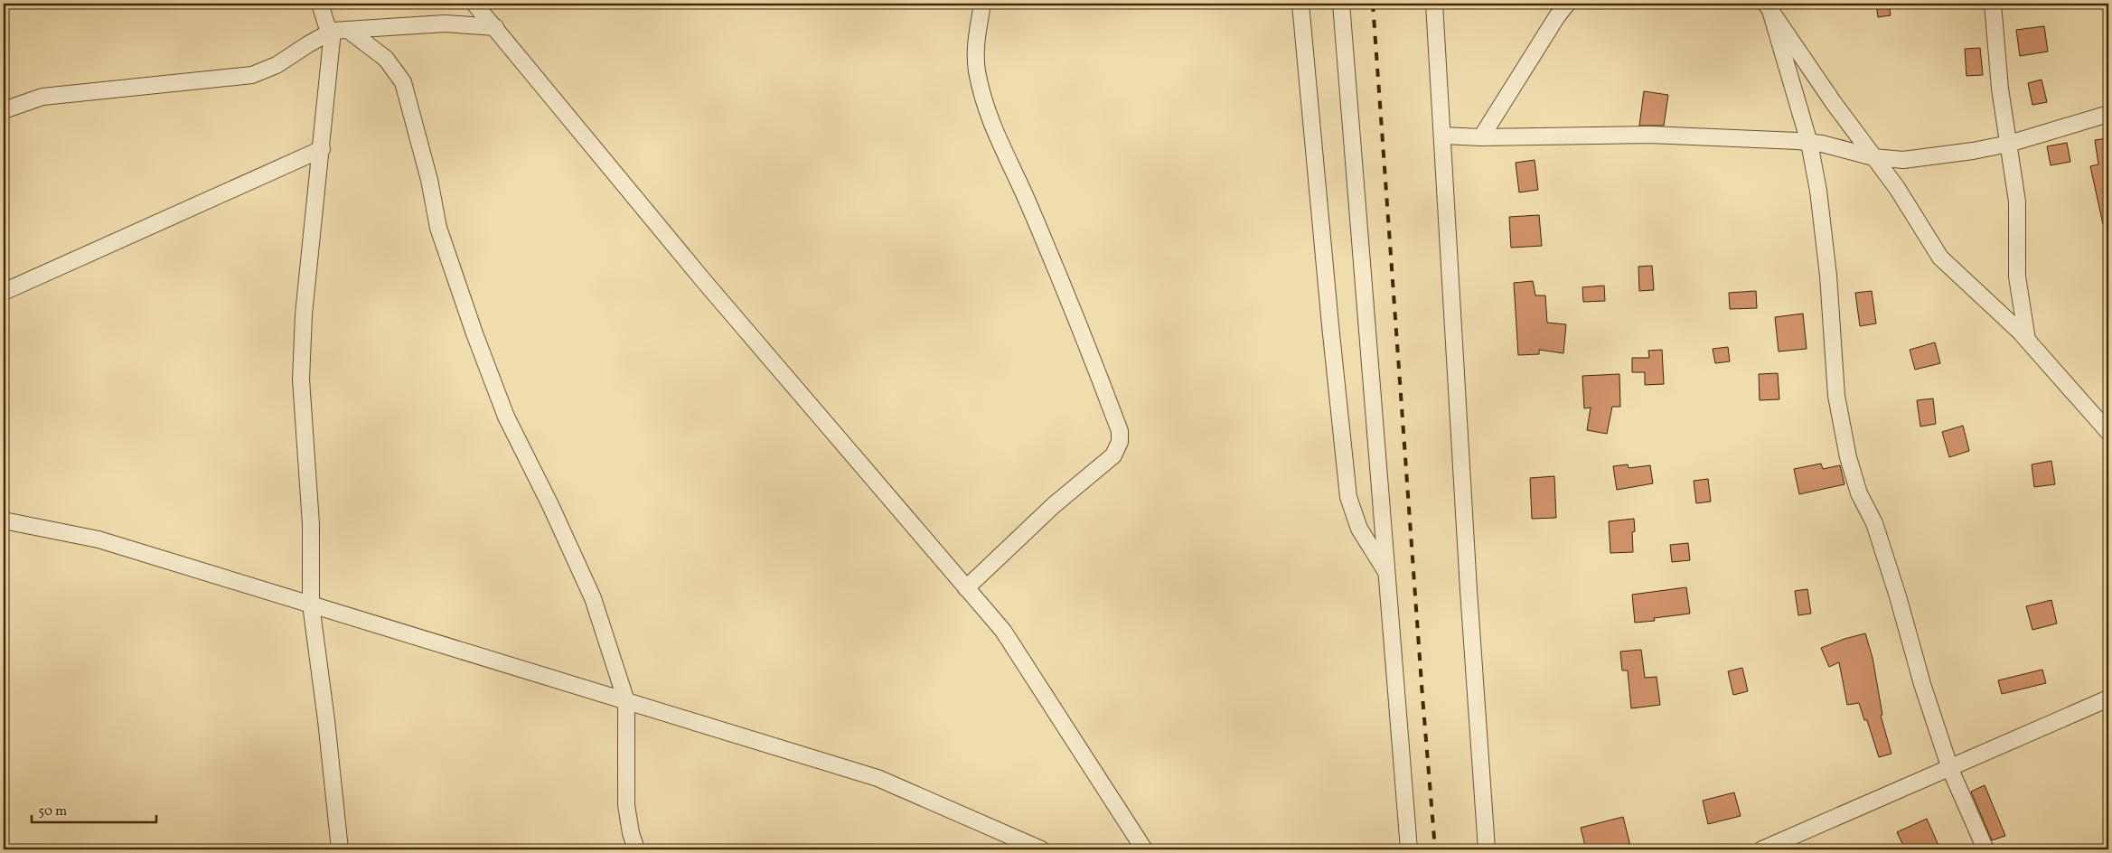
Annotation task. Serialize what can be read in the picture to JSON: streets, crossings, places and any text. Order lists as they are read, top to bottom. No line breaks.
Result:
{"scale_bar":"50 m"}
